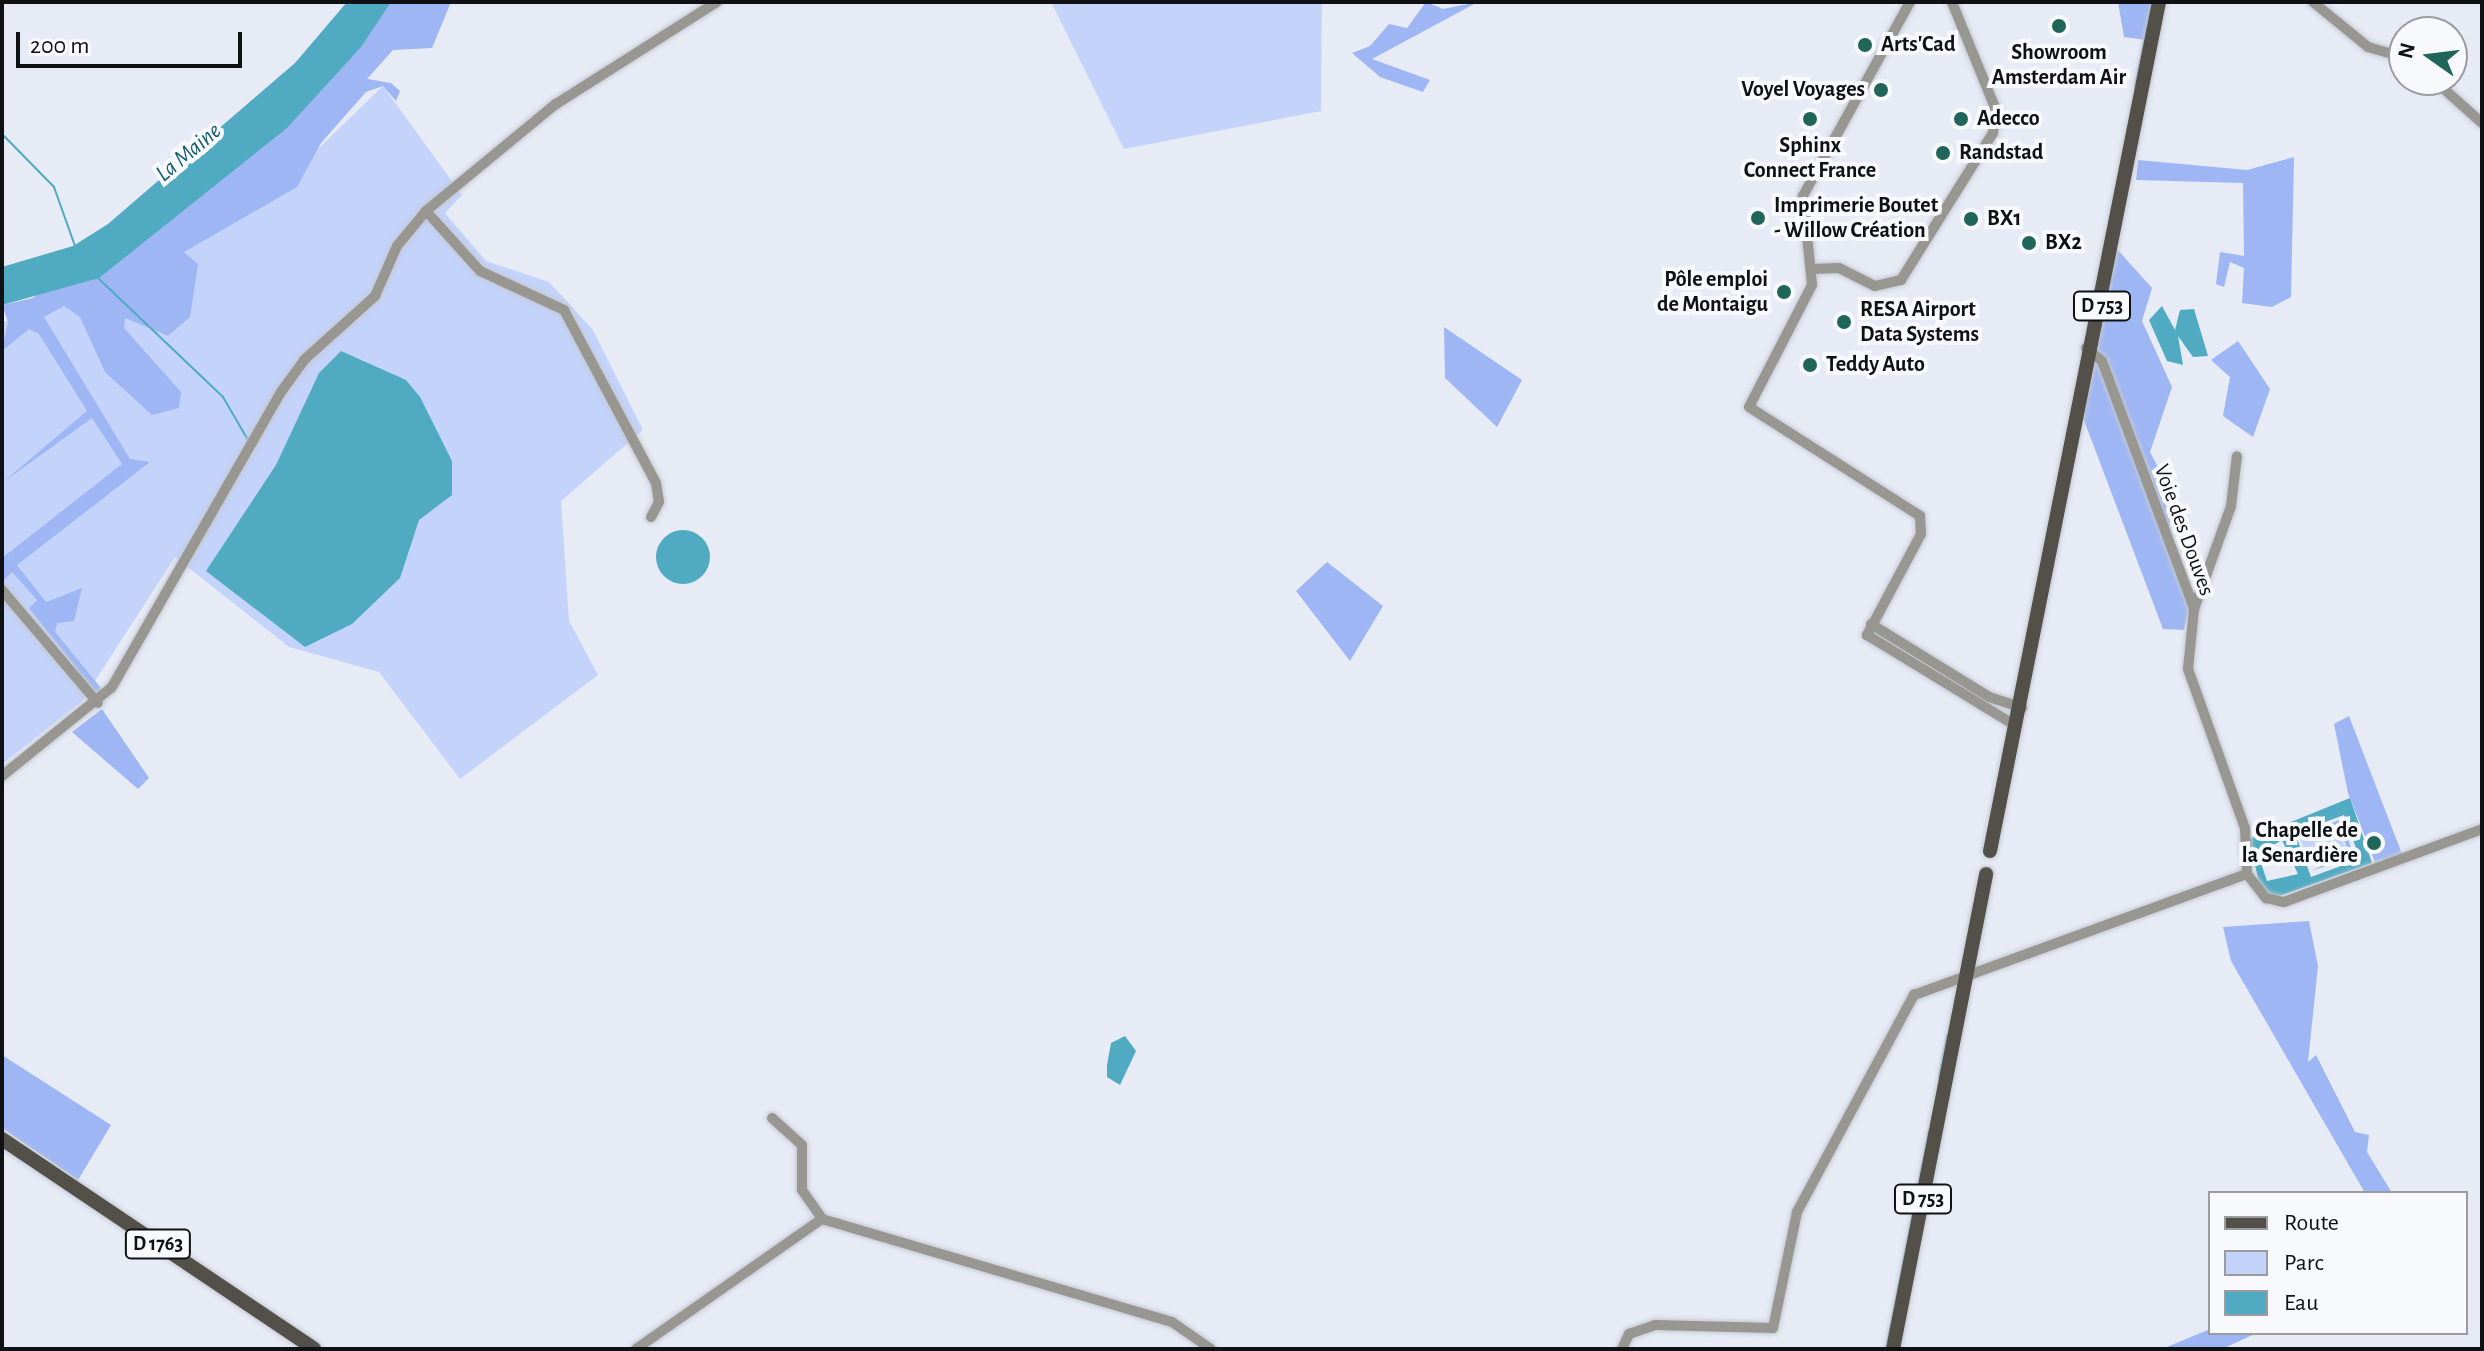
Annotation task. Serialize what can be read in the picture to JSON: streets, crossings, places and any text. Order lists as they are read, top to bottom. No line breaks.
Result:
{"streets":{"main road":["D 753","D 1763"],"street":["Voie des Douves"]},"crossings":[["D 753","Voie des Douves"]],"water":["La Maine"],"places":["Showroom Amsterdam Air","Arts'Cad","Voyel Voyages","Sphinx Connect France","Adecco","Randstad","Imprimerie Boutet - Willow Création","BX1","BX2","Pôle emploi de Montaigu","RESA Airport Data Systems","Teddy Auto","Chapelle de la Senardière"],"legend":["Route","Parc","Eau"],"scale_bar":"200 m","north":"left"}
